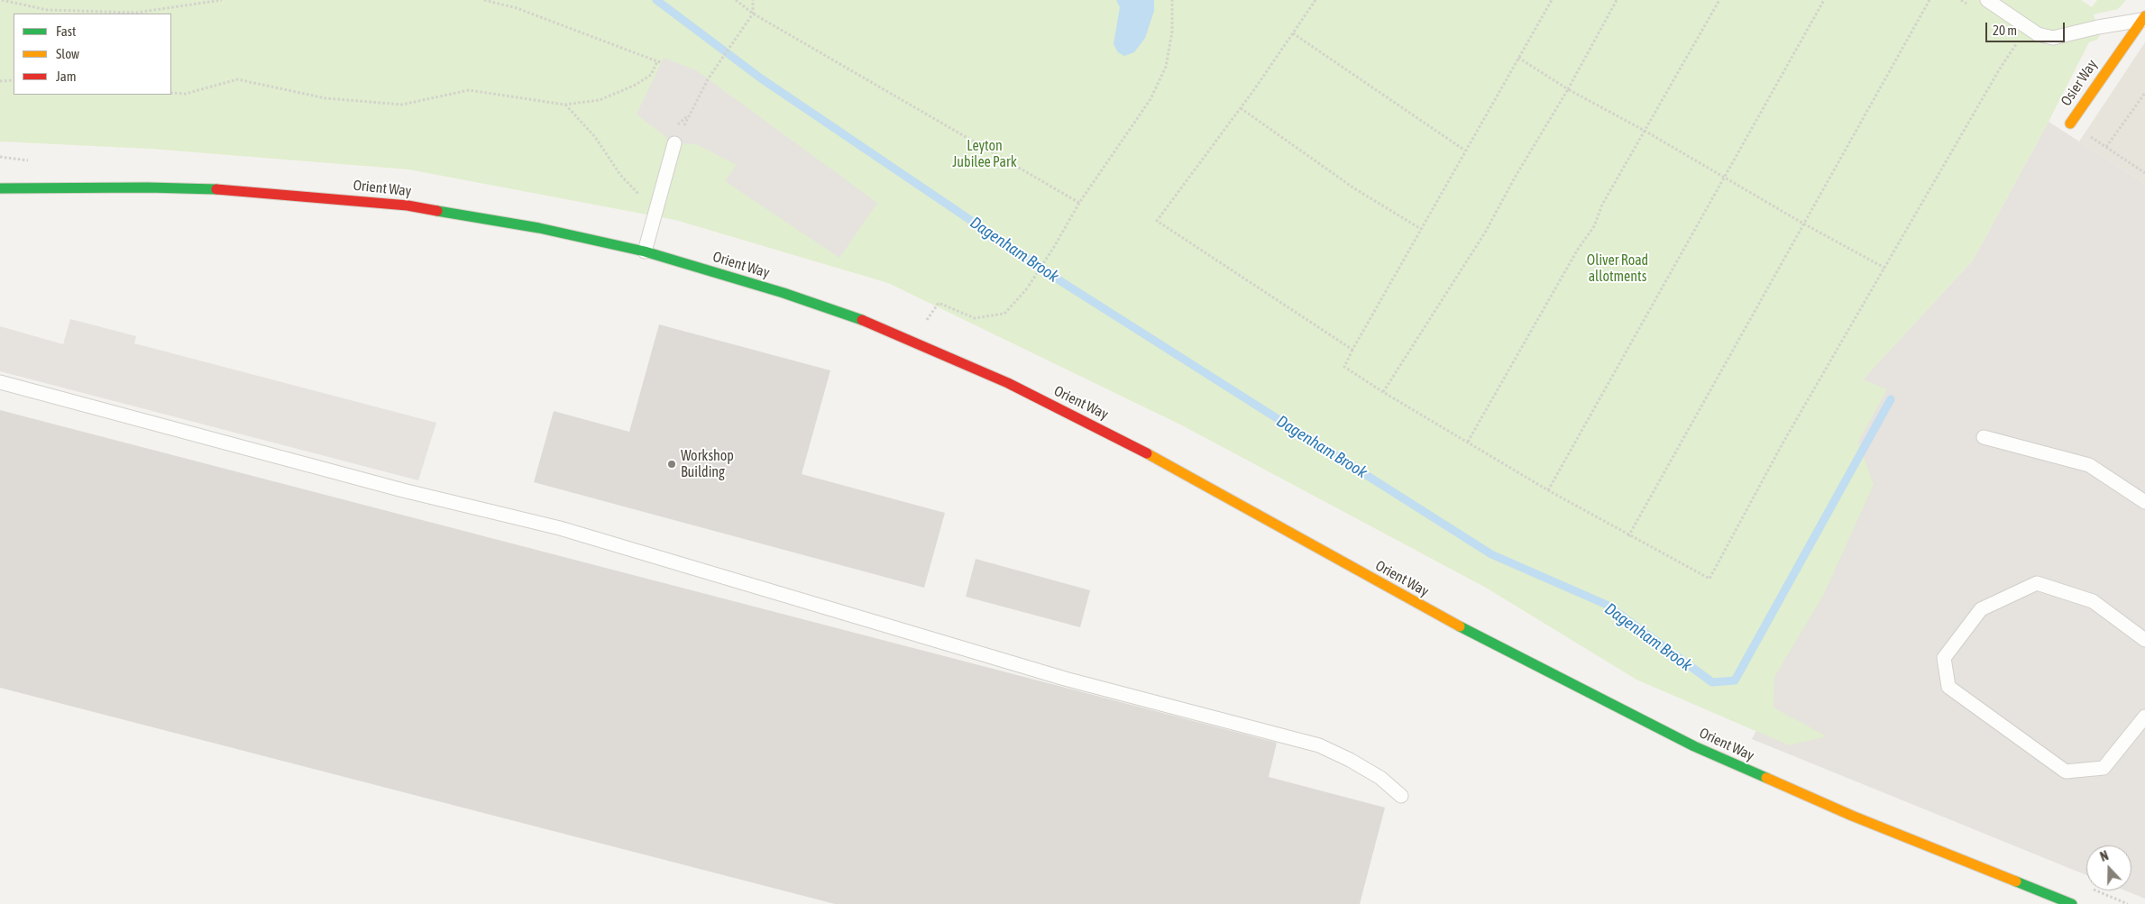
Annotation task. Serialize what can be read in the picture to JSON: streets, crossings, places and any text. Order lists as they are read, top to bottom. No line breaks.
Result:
{"streets":{"street":["Osier Way","Orient Way"]},"water":["Dagenham Brook"],"parks":["Leyton Jubilee Park","Oliver Road allotments"],"places":["Workshop Building"],"legend":["Fast","Slow","Jam"],"scale_bar":"20 m","north":"top"}
